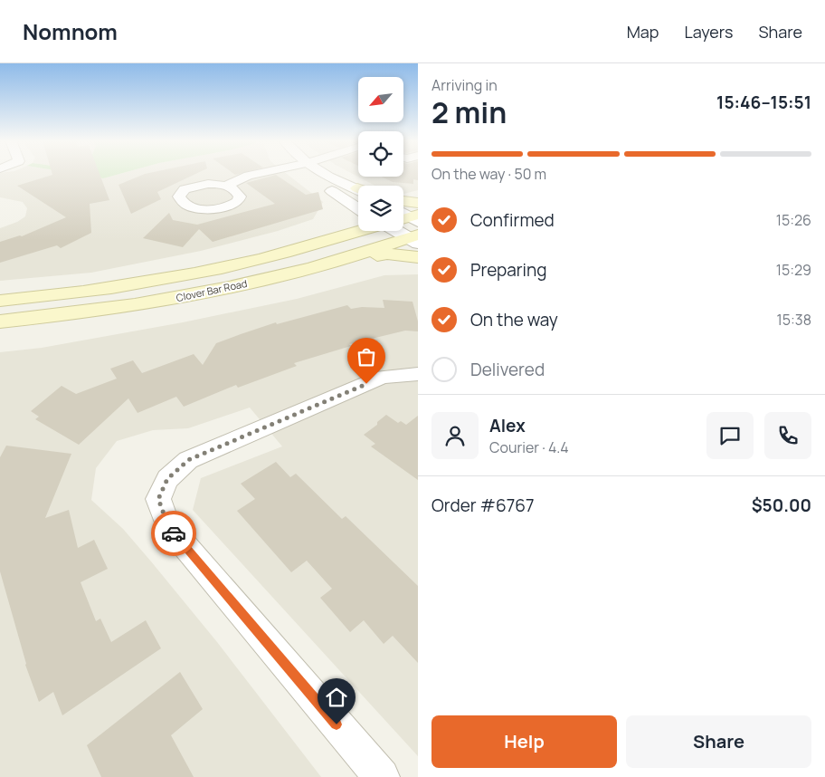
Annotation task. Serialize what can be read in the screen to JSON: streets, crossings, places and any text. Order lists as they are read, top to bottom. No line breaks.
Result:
{"streets":{"main road":["Clover Bar Road"]},"north":"bottom left","page":{"header":"Nomnom","nav":["Map","Layers","Share"],"heading":["2 min","Arriving in","15:46–15:51"],"panel":["Alex","Courier · 4.4","Order #6767","$50.00"],"bar":"On the way · 50 m","list":[["Confirmed","15:26"],["Preparing","15:29"],["On the way","15:38"],"Delivered"],"buttons":["Help","Share"]}}
